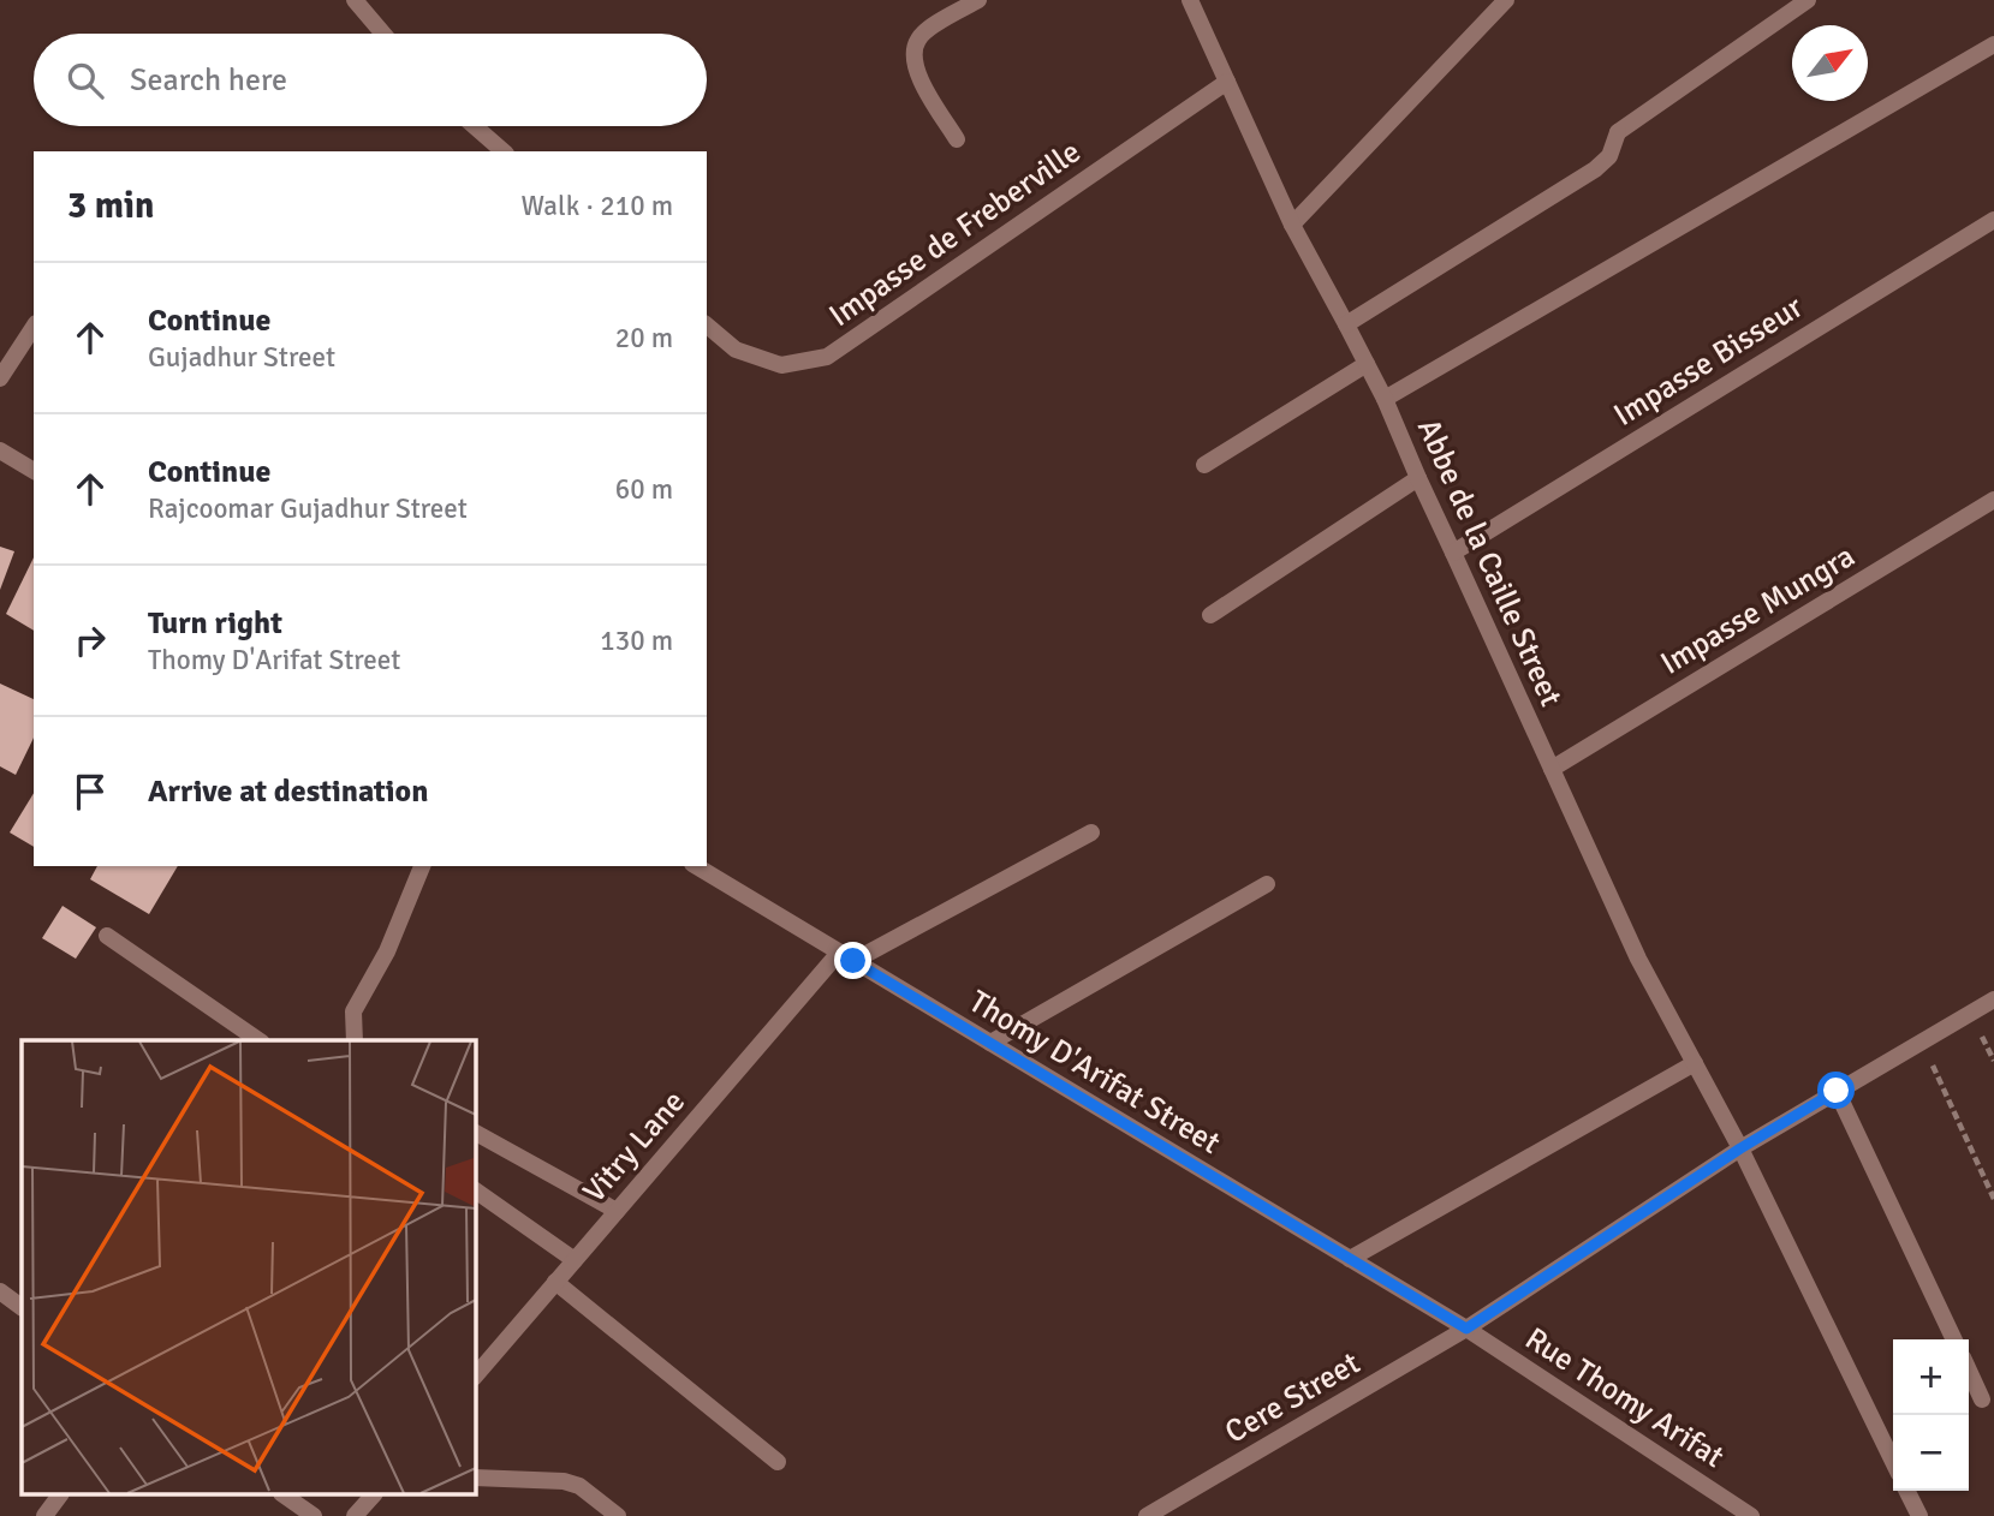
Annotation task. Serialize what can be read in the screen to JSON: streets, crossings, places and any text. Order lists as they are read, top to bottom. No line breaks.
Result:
{"streets":{"street":["Impasse de Freberville","Impasse Bisseur","Abbe de la Caille Street","Impasse Mungra","Thomy D'Arifat Street","Vitry Lane","Cere Street","Rue Thomy Arifat"]},"crossings":[["Impasse de Freberville","Abbe de la Caille Street"],["Impasse Bisseur","Abbe de la Caille Street"],["Abbe de la Caille Street","Impasse Mungra"],["Abbe de la Caille Street","Cere Street"],["Thomy D'Arifat Street","Vitry Lane"],["Thomy D'Arifat Street","Cere Street"],["Thomy D'Arifat Street","Rue Thomy Arifat"],["Cere Street","Rue Thomy Arifat"]],"north":"top right","page":{"search":"Search here","heading":["3 min","Walk · 210 m"],"list":[["Continue","Gujadhur Street","20 m"],["Continue","Rajcoomar Gujadhur Street","60 m"],["Turn right","Thomy D'Arifat Street","130 m"],"Arrive at destination"],"map_buttons":["+","−"]}}
